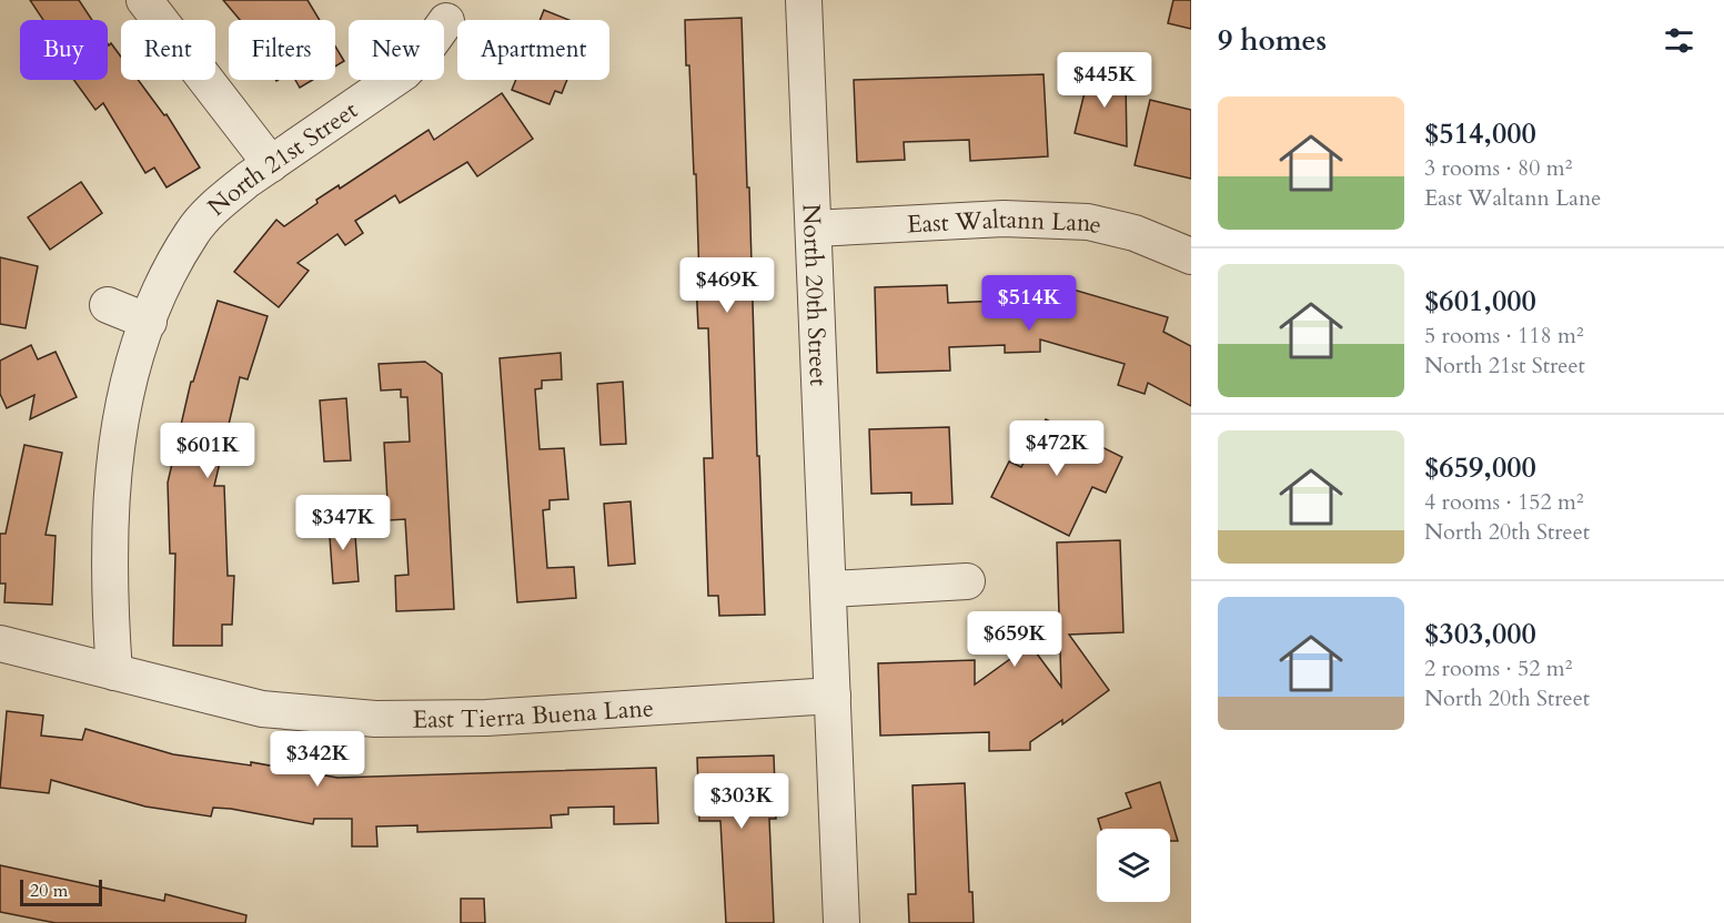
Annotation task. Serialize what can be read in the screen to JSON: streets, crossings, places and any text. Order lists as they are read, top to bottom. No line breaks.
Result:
{"streets":{"street":["North 21st Street","East Waltann Lane","North 20th Street","East Tierra Buena Lane"]},"crossings":[["North 21st Street","East Tierra Buena Lane"],["East Waltann Lane","North 20th Street"],["North 20th Street","East Tierra Buena Lane"]],"scale_bar":"20 m","page":{"heading":"9 homes","chip":["Buy","Rent","Filters","New","Apartment"],"price":["$445K","$469K","$514K","$472K","$601K","$347K","$659K","$342K","$303K"],"list":[{"name":"$514,000","note":"3 rooms · 80 m² · East Waltann Lane"},{"name":"$601,000","note":"5 rooms · 118 m² · North 21st Street"},{"name":"$659,000","note":"4 rooms · 152 m² · North 20th Street"},{"name":"$303,000","note":"2 rooms · 52 m² · North 20th Street"}],"scale":"20 m"}}
